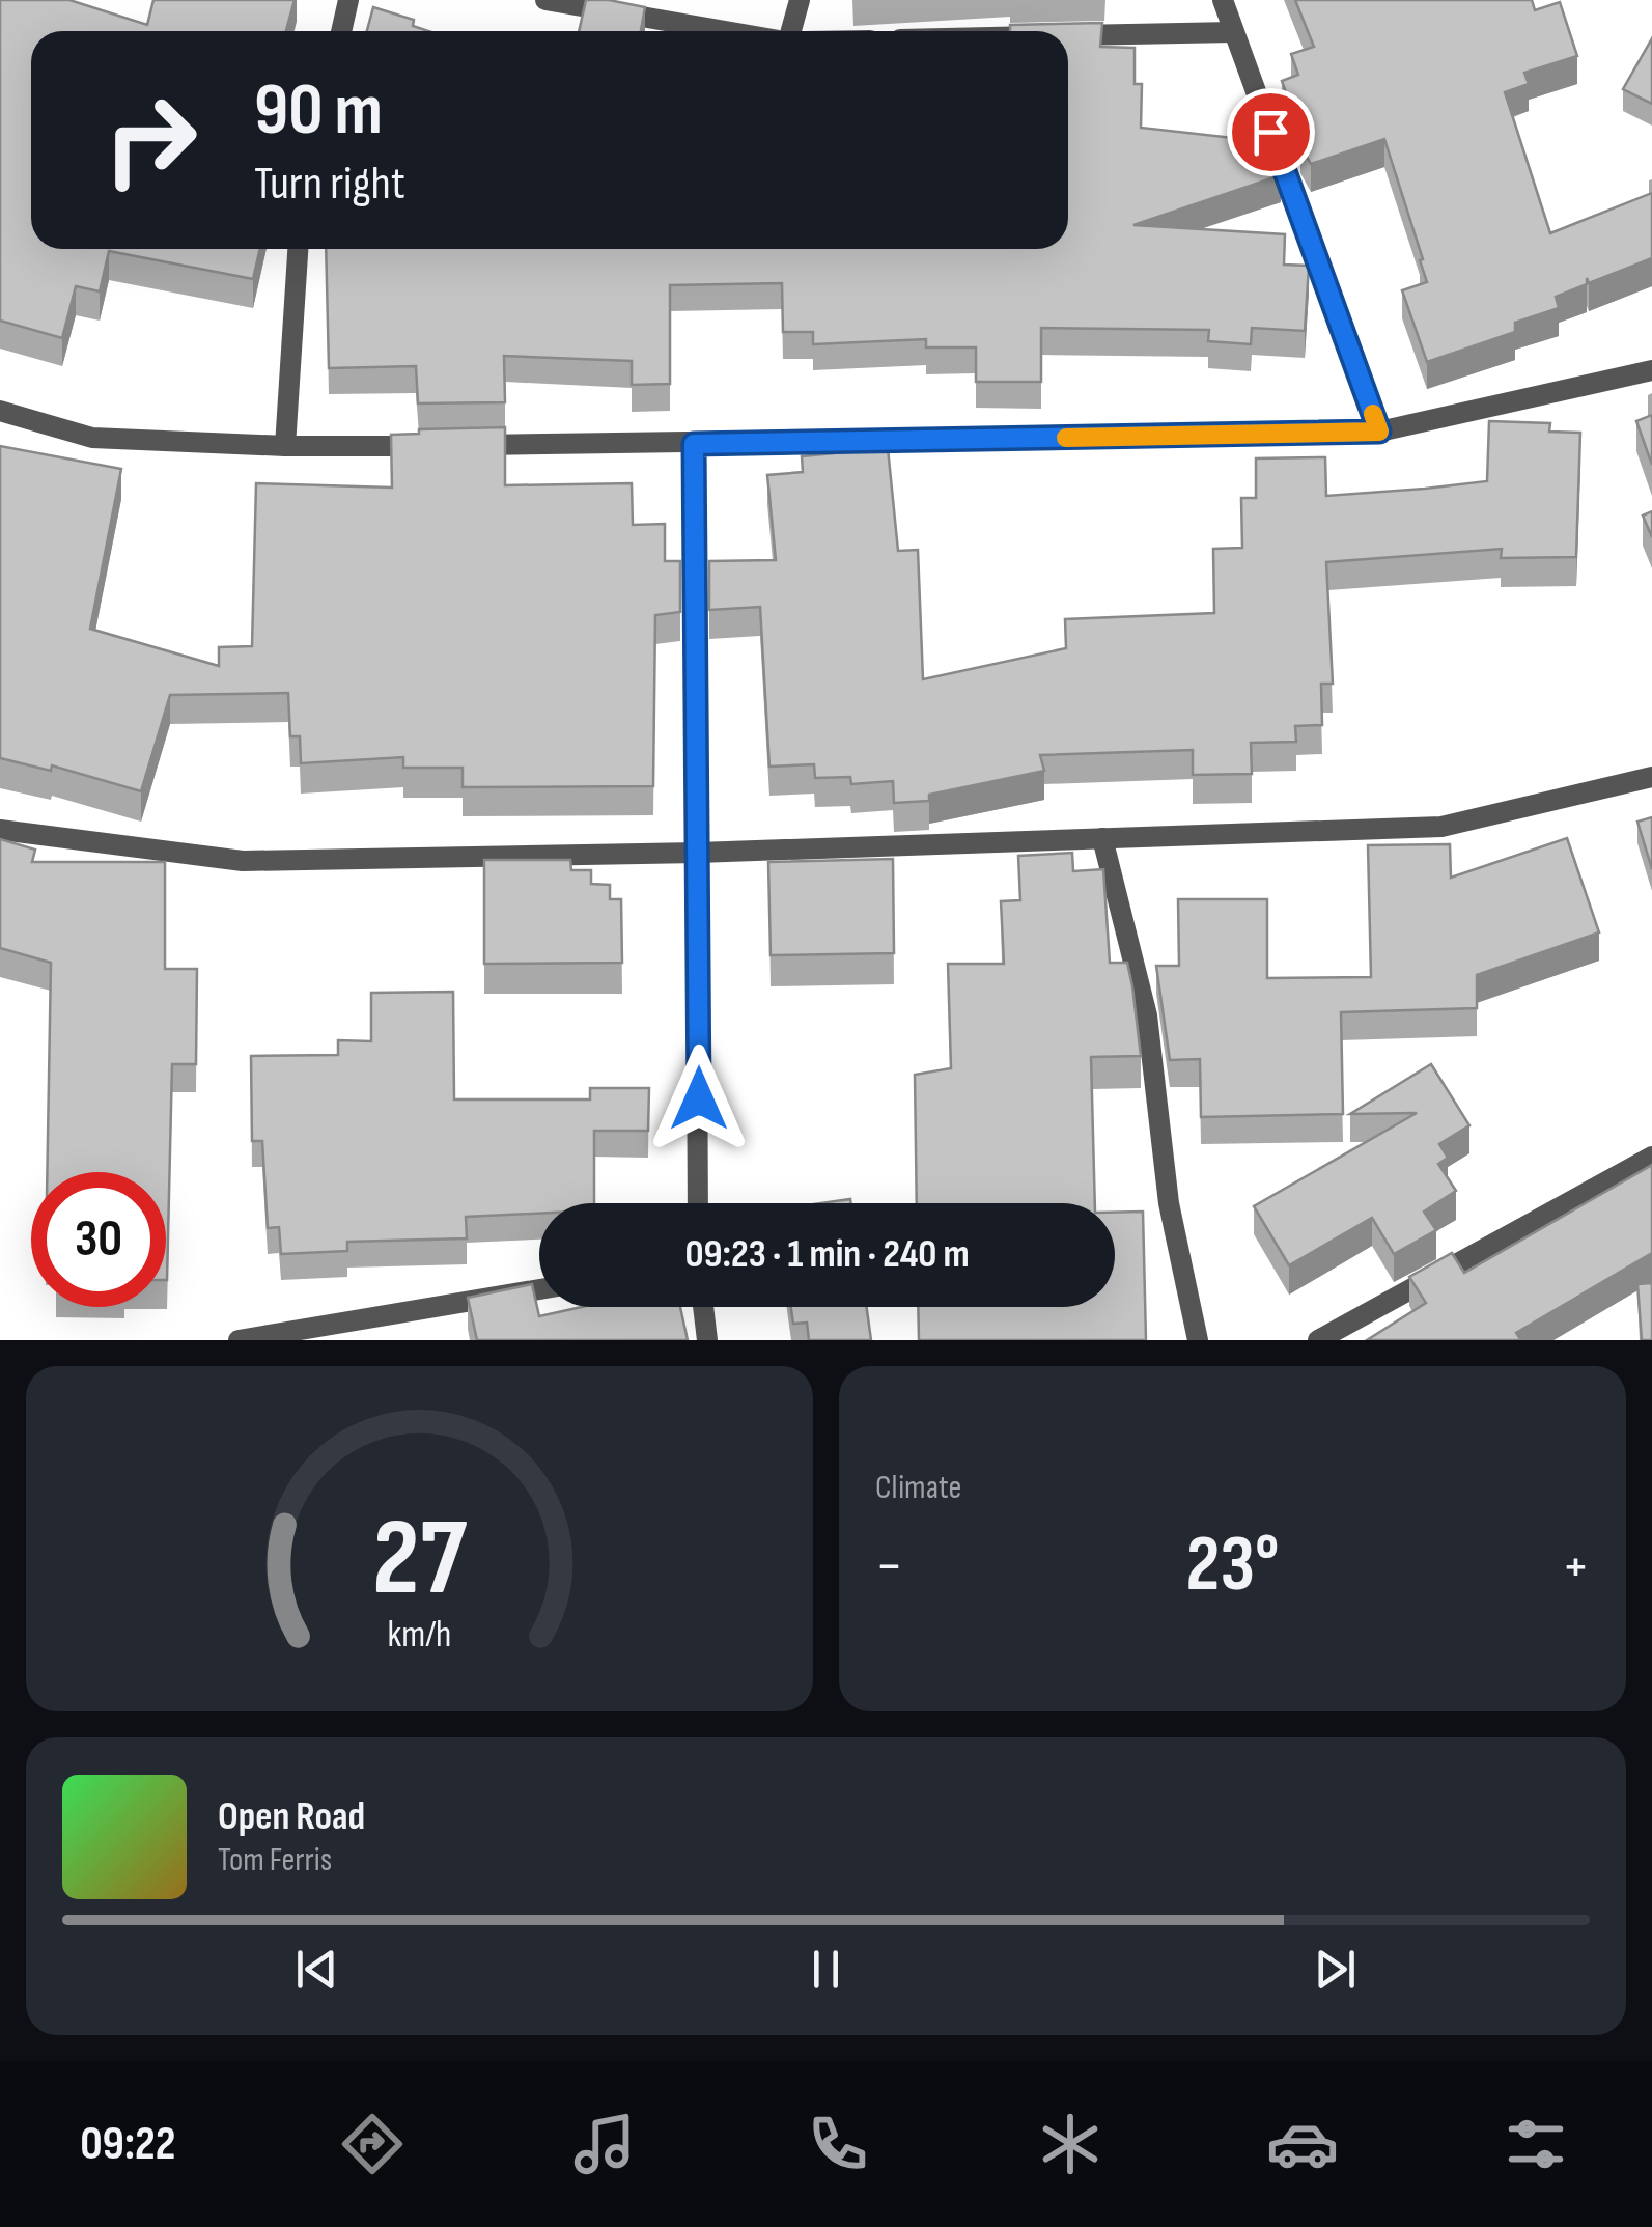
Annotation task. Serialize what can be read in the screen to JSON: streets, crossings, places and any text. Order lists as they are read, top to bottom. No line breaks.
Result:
{"page":{"turn":["90 m","Turn right"],"limit":"30","trip":"09:23 · 1 min · 240 m","tile":"Climate","heat":["−","23°","+"],"song":["Open Road","Tom Ferris"],"tabs":"09:22","gauge":["27","km/h"]}}
